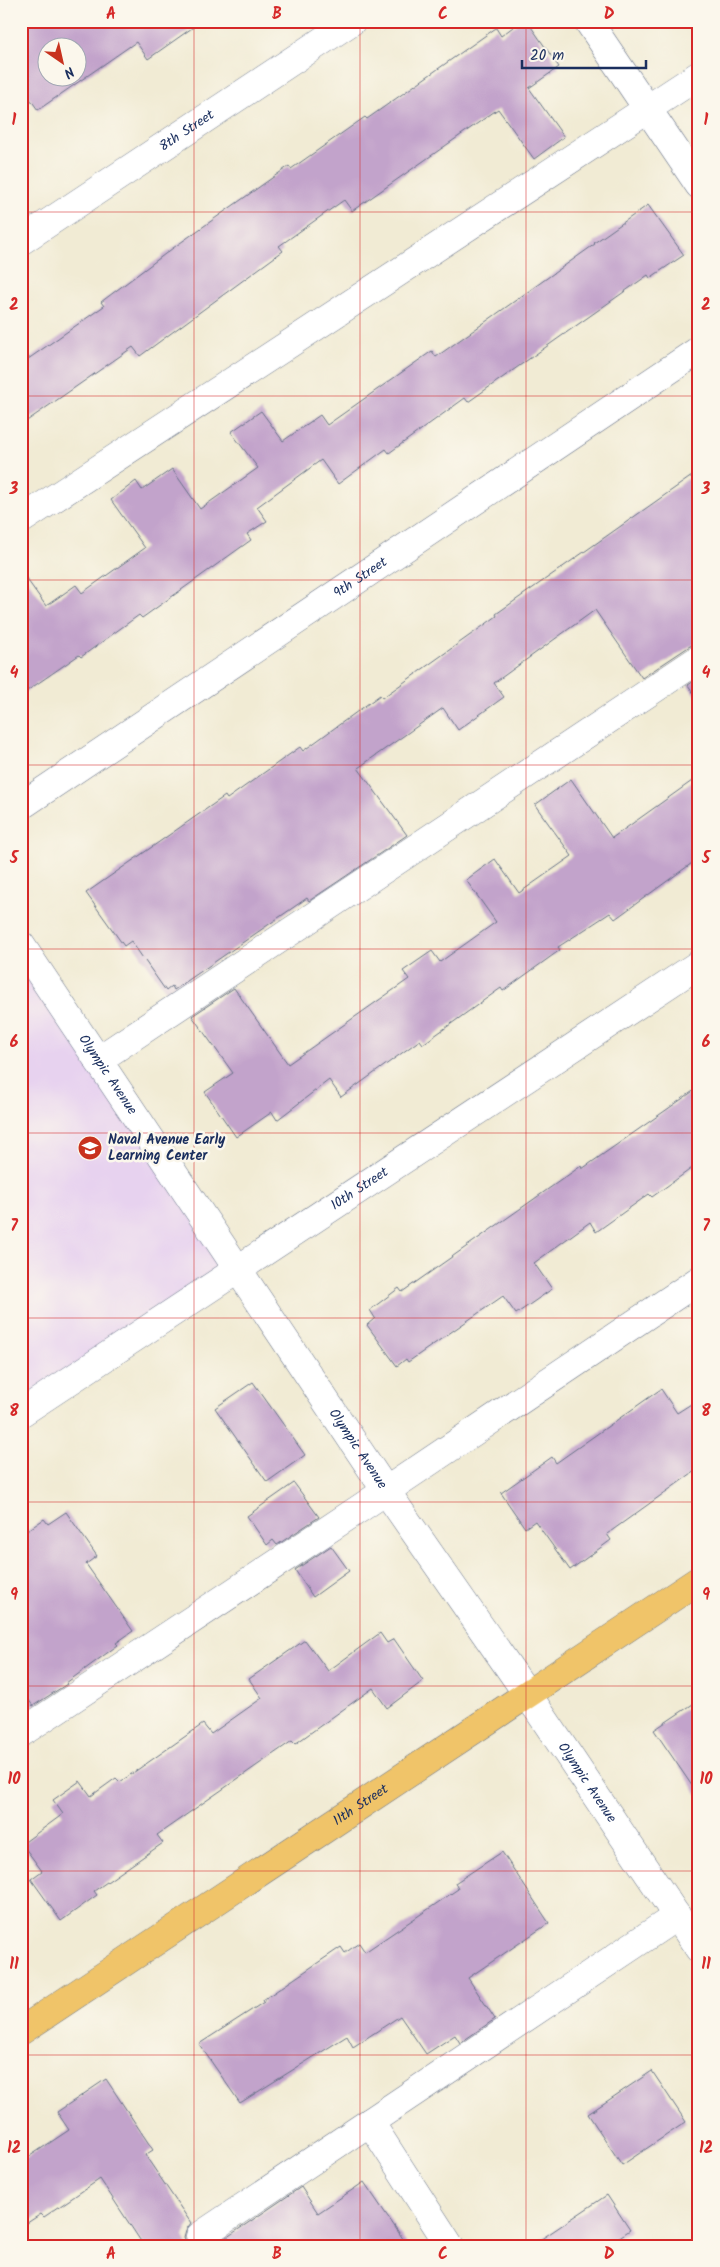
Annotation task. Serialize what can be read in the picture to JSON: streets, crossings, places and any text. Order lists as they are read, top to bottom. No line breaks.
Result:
{"streets":{"main road":["11th Street"],"street":["8th Street","9th Street","Olympic Avenue","10th Street"]},"crossings":[["Olympic Avenue","10th Street"],["Olympic Avenue","11th Street"]],"places":{"school or university":["Naval Avenue Early Learning Center"]},"scale_bar":"20 m","north":"bottom right","grid":{"columns":["A","B","C","D"],"rows":["1","2","3","4","5","6","7","8","9","10","11","12"]}}
